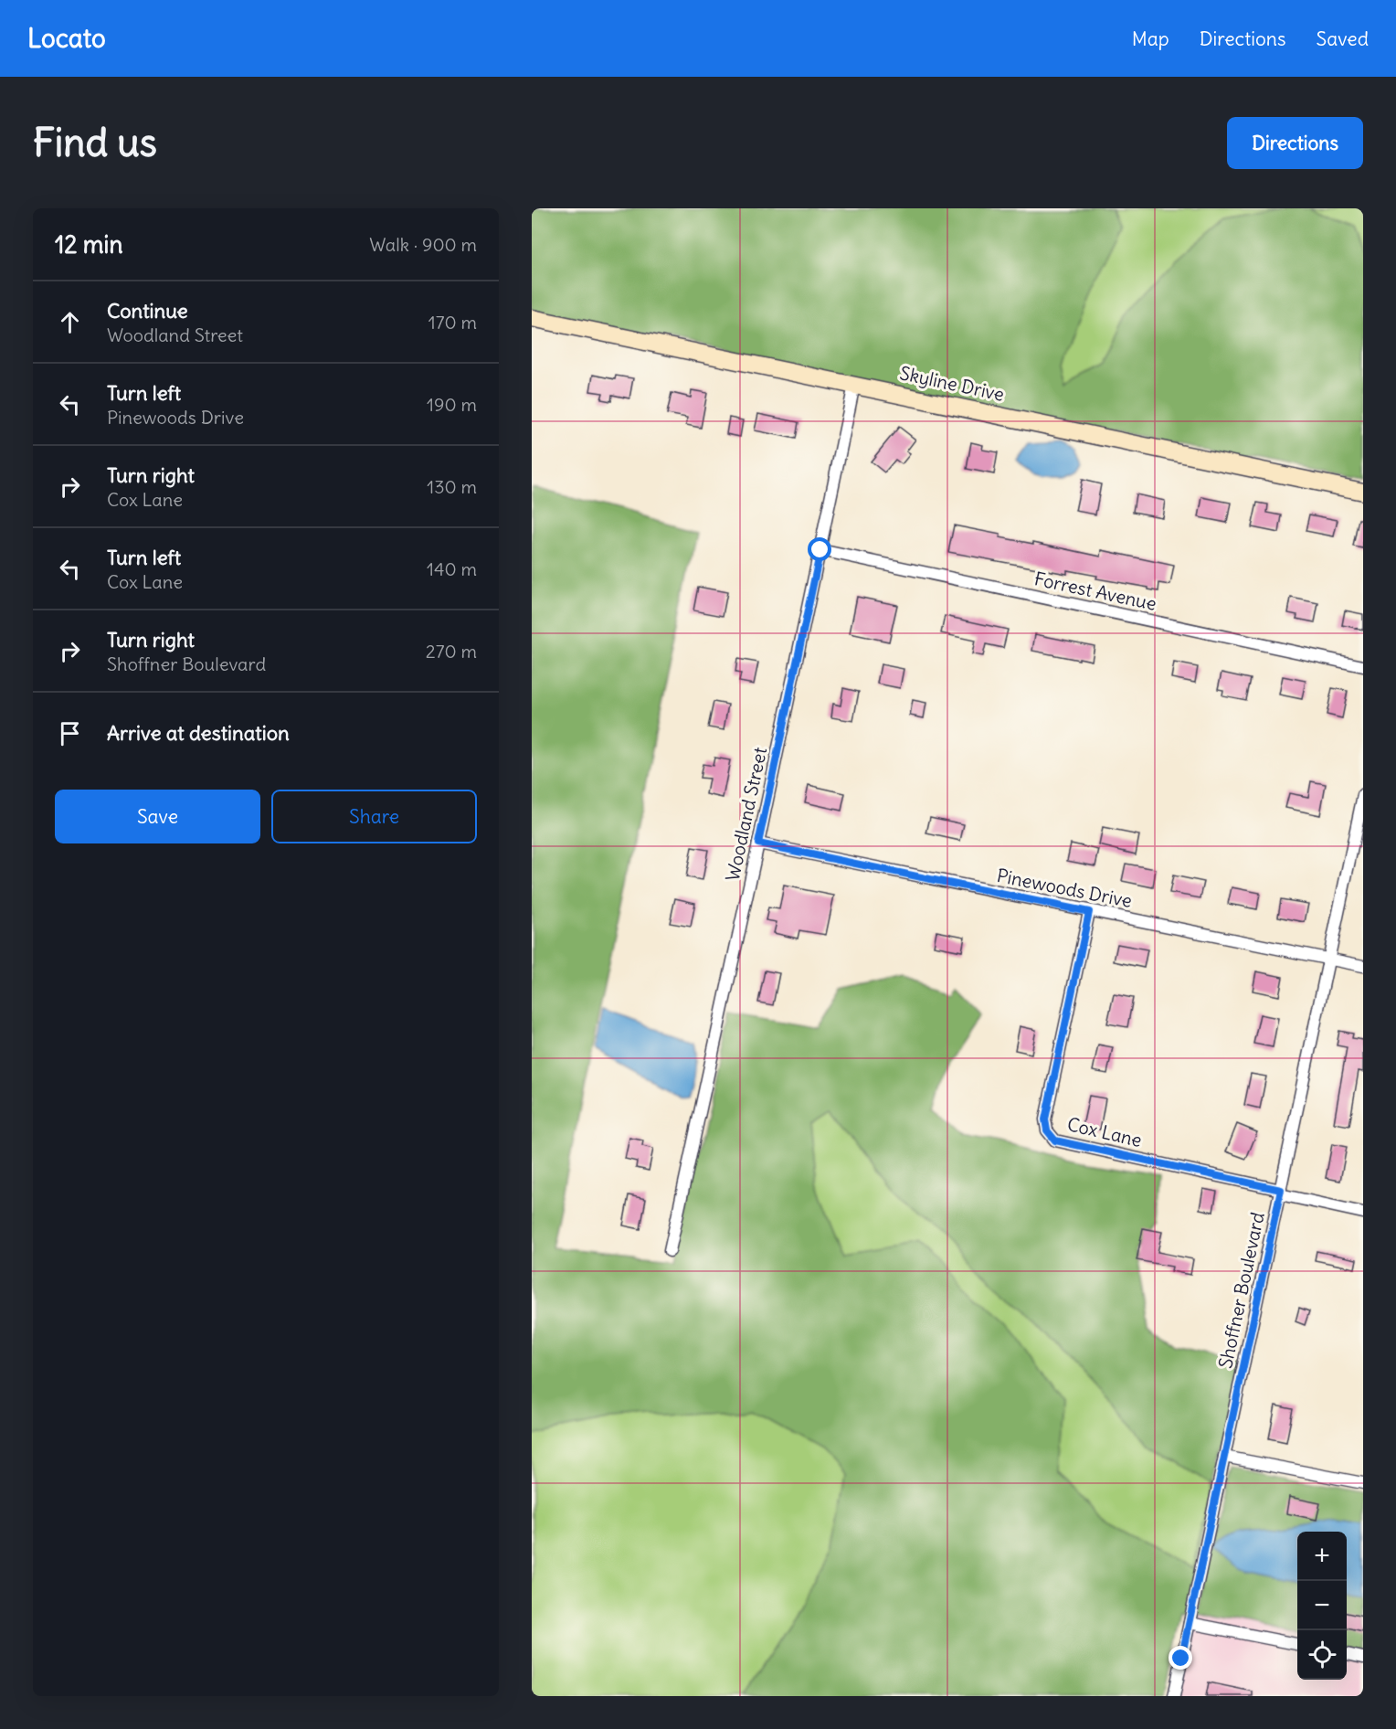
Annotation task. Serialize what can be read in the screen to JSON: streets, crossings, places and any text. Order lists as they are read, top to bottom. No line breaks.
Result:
{"streets":{"street":["Skyline Drive","Forrest Avenue","Woodland Street","Pinewoods Drive","Cox Lane","Shoffner Boulevard"]},"crossings":[["Skyline Drive","Woodland Street"],["Forrest Avenue","Woodland Street"],["Woodland Street","Pinewoods Drive"],["Pinewoods Drive","Cox Lane"],["Pinewoods Drive","Shoffner Boulevard"],["Cox Lane","Shoffner Boulevard"]],"page":{"header":"Locato","nav":["Map","Directions","Saved"],"buttons":["Directions",["Save","Share"]],"title":"Find us","heading":["12 min","Walk · 900 m"],"list":[["Continue","Woodland Street","170 m"],["Turn left","Pinewoods Drive","190 m"],["Turn right","Cox Lane","130 m"],["Turn left","Cox Lane","140 m"],["Turn right","Shoffner Boulevard","270 m"],"Arrive at destination"],"map_buttons":["+","−"]}}
